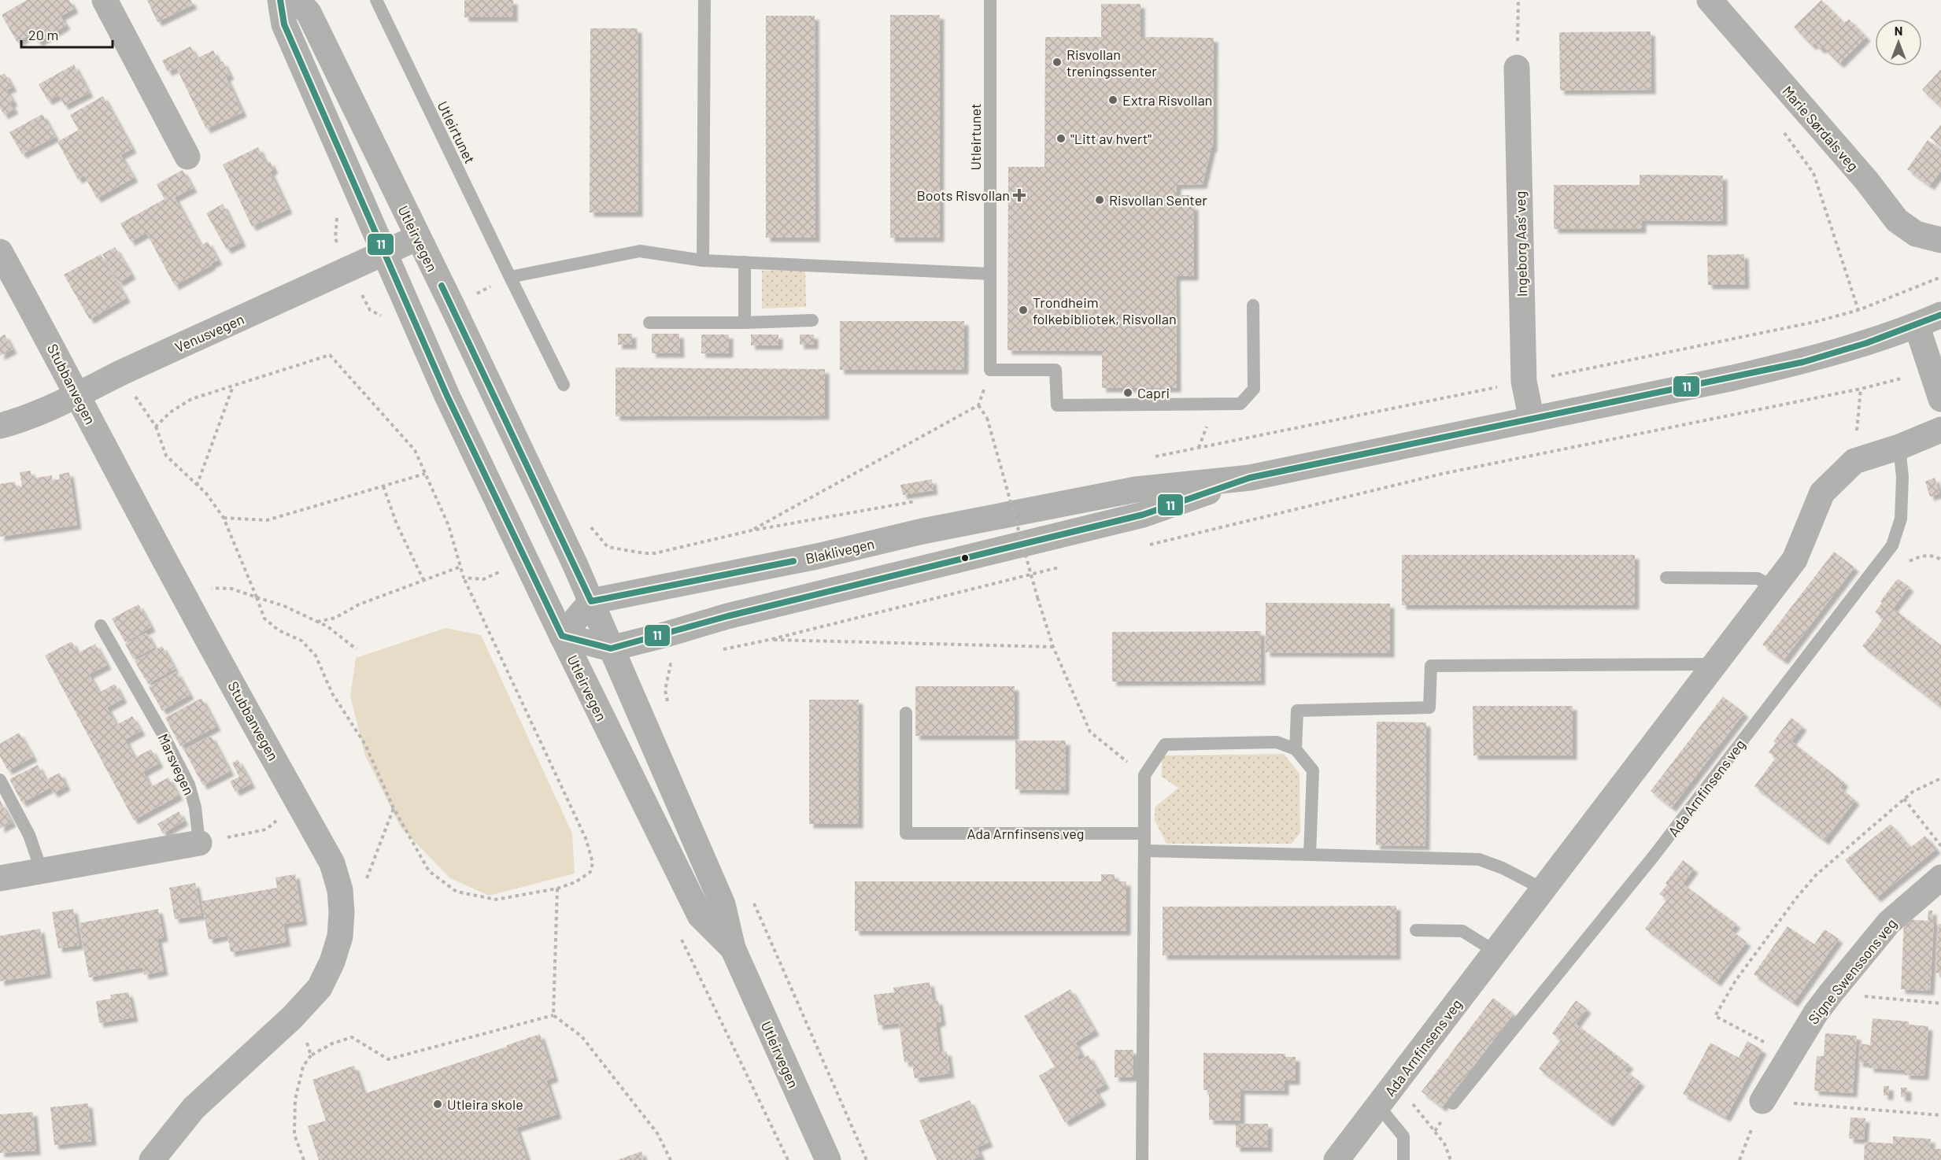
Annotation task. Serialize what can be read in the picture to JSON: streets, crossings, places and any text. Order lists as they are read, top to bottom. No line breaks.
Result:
{"streets":{"main road":["Utleirvegen","Blaklivegen"],"street":["Marie Sørdals veg","Ingeborg Aas' veg","Venusvegen","Stubbanvegen","Ada Arnfinsens veg","Signe Swenssons veg"],"lane":["Utleirtunet","Marsvegen"]},"crossings":[["Utleirvegen","Venusvegen"],["Utleirvegen","Blaklivegen"],["Ingeborg Aas' veg","Blaklivegen"],["Venusvegen","Stubbanvegen"]],"places":{"other":["Risvollan treningssenter","Extra Risvollan","\"Litt av hvert\"","Risvollan Senter","Trondheim folkebibliotek, Risvollan","Capri","Utleira skole"],"health":["Boots Risvollan"]},"lines":["transit line 11"],"scale_bar":"20 m","north":"top"}
